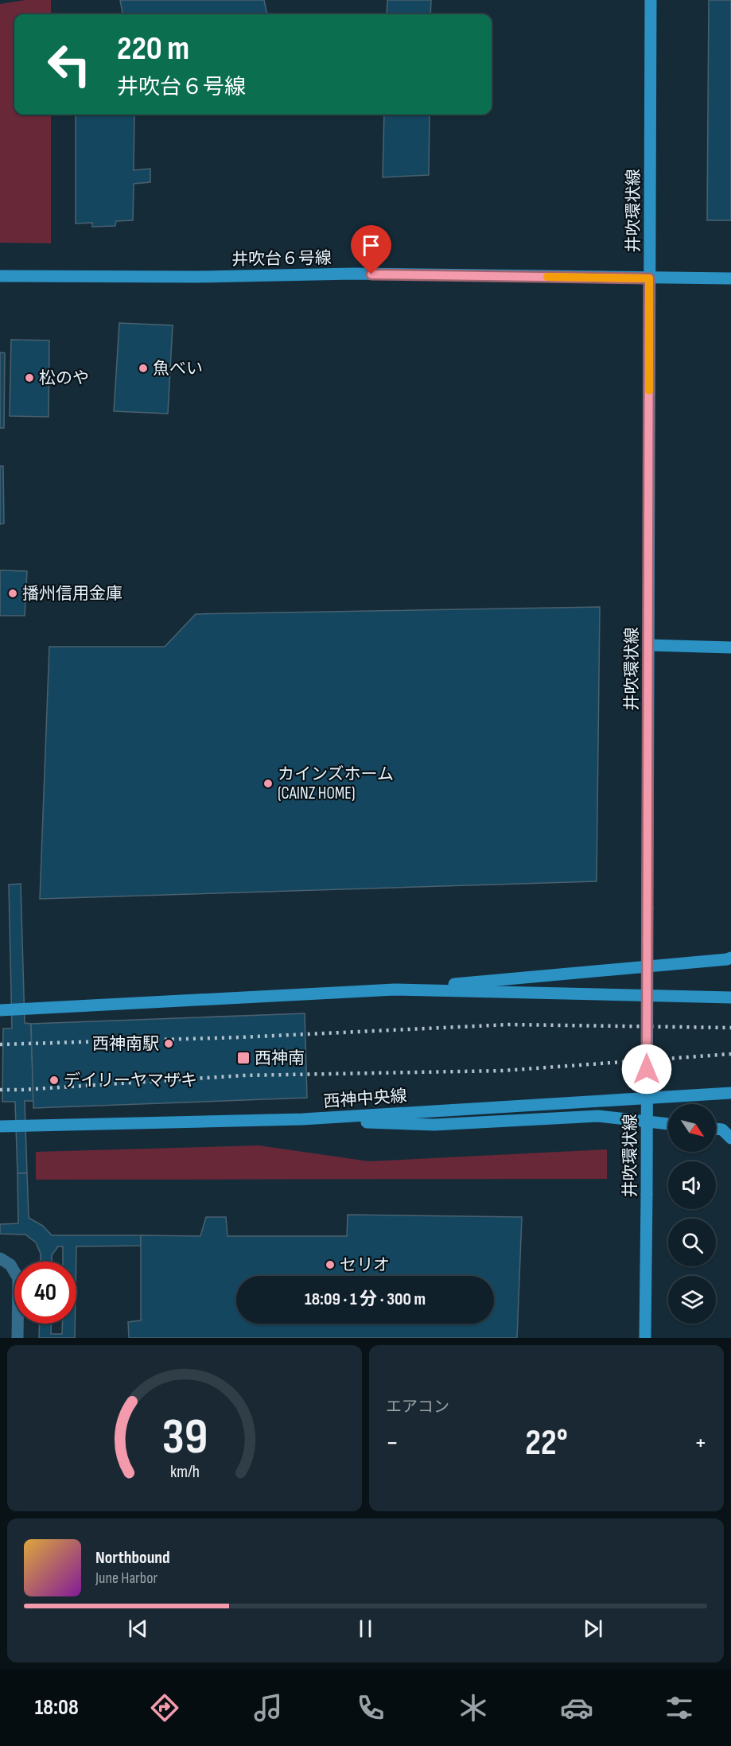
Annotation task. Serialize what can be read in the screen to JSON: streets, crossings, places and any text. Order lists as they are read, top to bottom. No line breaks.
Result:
{"streets":{"street":["井吹環状線","井吹台６号線","西神中央線"]},"crossings":[["井吹環状線","井吹台６号線"]],"places":{"other":["魚べい","松のや","播州信用金庫","カインズホーム (CAINZ HOME)","西神南駅","デイリーヤマザキ","セリオ"],"transit":["西神南"]},"north":"bottom right","page":{"turn":["220 m","井吹台６号線"],"limit":"40","trip":"18:09 · 1 分 · 300 m","tile":"エアコン","heat":["−","22°","+"],"song":["Northbound","June Harbor"],"tabs":"18:08","gauge":["39","km/h"]}}
